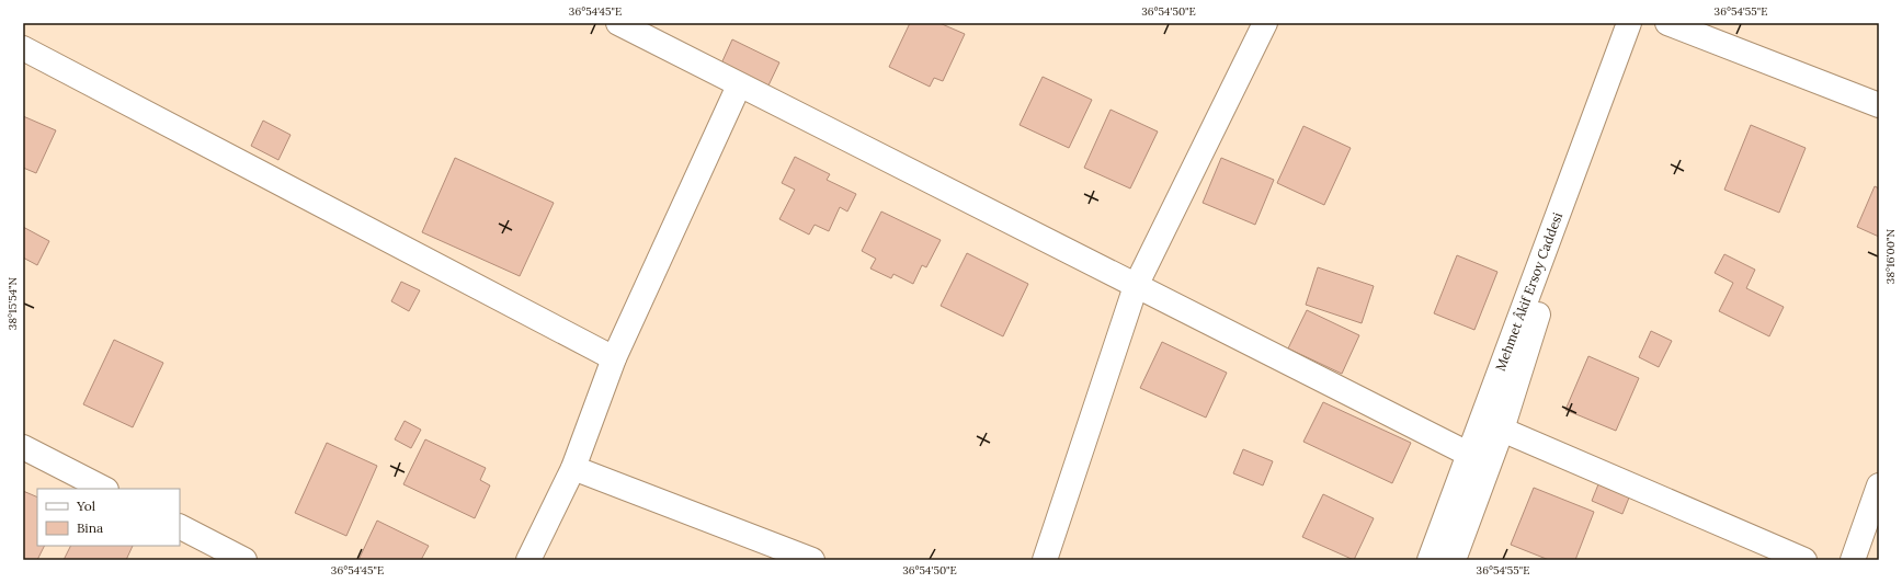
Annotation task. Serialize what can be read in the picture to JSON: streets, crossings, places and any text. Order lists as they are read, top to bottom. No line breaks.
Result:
{"streets":{"street":["Mehmet Âkif Ersoy Caddesi"]},"legend":["Yol","Bina"],"coordinates":["36°54'45\"E","36°54'50\"E","36°54'55\"E","38°16'00\"N","38°15'54\"N"]}
